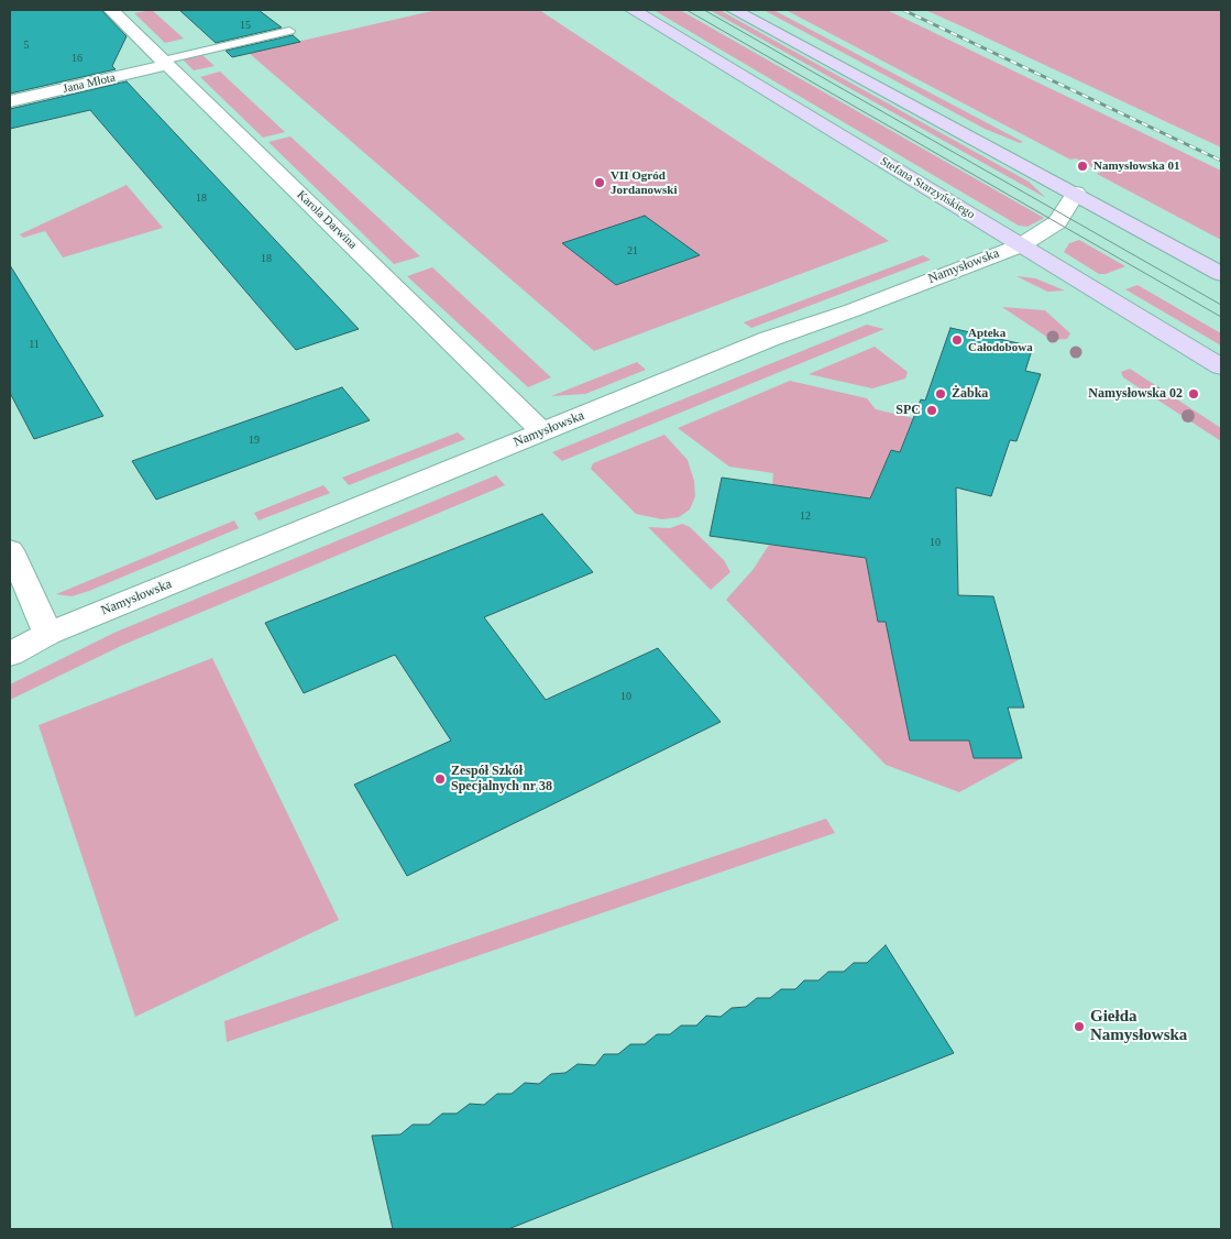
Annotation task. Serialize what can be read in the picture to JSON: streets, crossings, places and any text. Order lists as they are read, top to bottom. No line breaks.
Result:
{"streets":{"main road":["Stefana Starzyńskiego"],"street":["Jana Młota","Karola Darwina","Namysłowska"]},"crossings":[["Jana Młota","Karola Darwina"],["Stefana Starzyńskiego","Namysłowska"],["Karola Darwina","Namysłowska"]],"places":["Namysłowska 01","VII Ogród Jordanowski","Apteka Całodobowa","Żabka","Namysłowska 02","SPC","Zespół Szkół Specjalnych nr 38","Giełda Namysłowska"],"house_numbers":["15","5","16","18","21","18","11","19","12","10","10"]}
